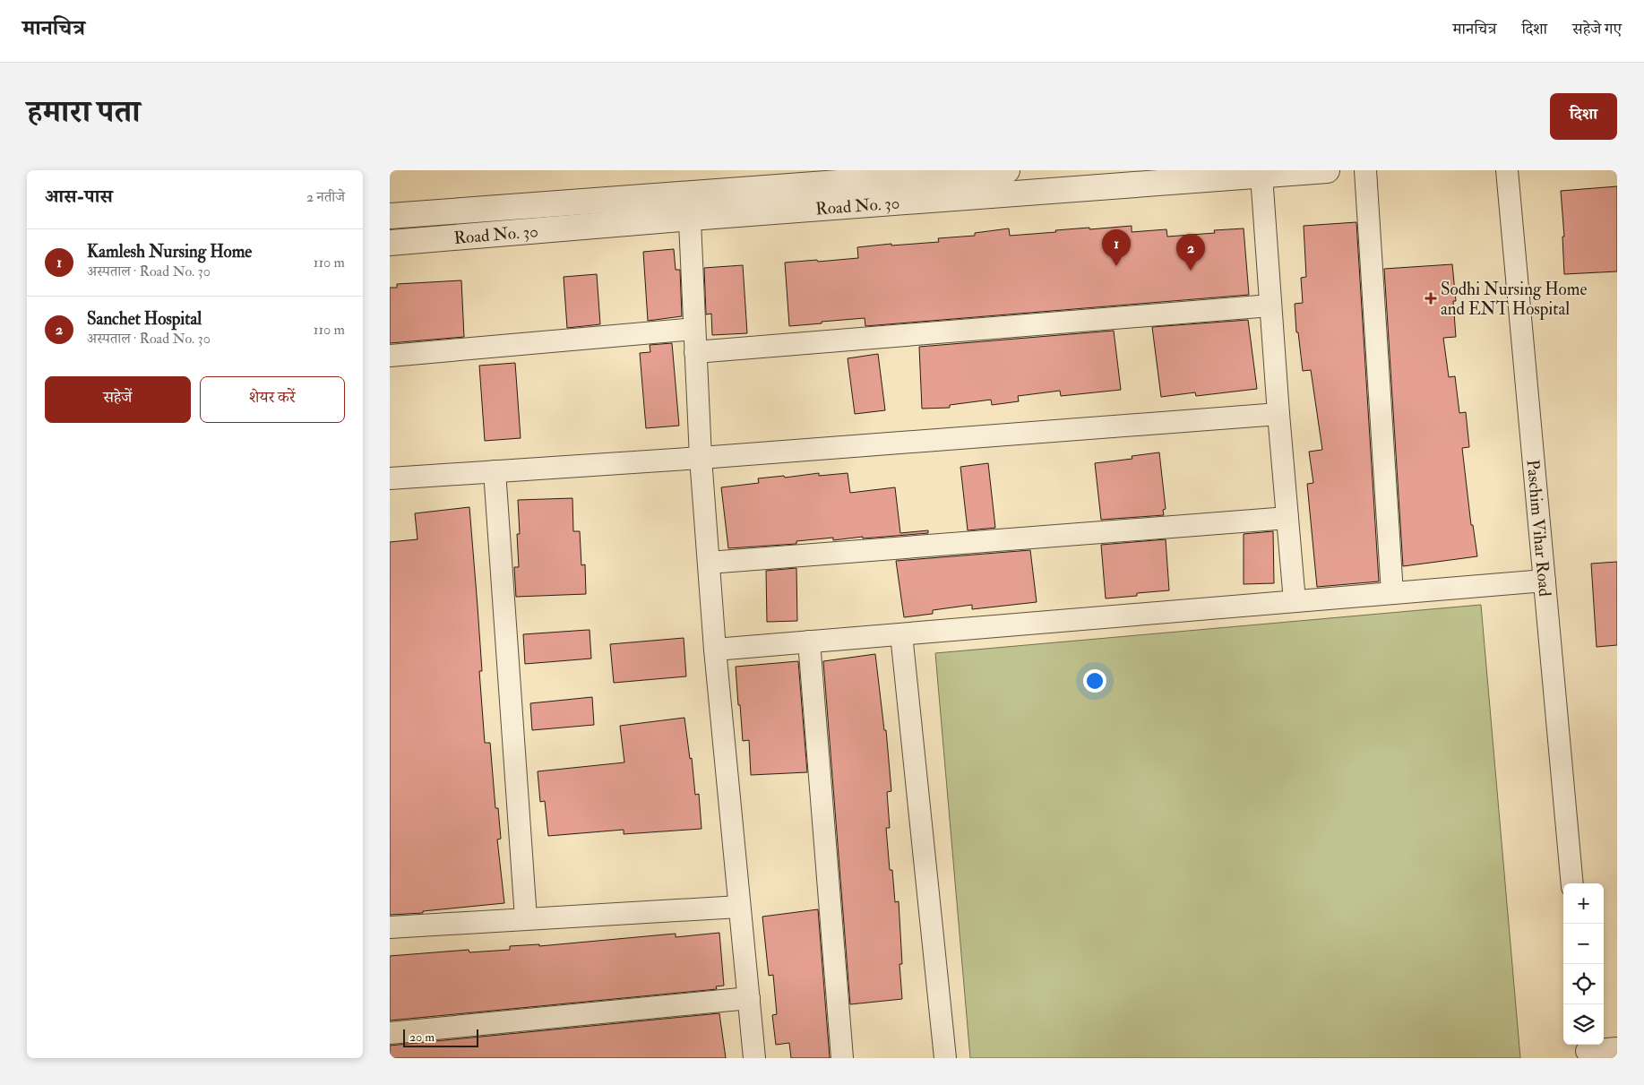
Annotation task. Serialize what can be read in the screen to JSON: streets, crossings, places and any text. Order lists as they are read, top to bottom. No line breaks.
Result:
{"streets":{"street":["Road No. 30","Paschim Vihar Road"]},"places":{"health":["Sodhi Nursing Home and ENT Hospital"]},"scale_bar":"20 m","page":{"header":"मानचित्र","nav":["मानचित्र","दिशा","सहेजे गए"],"title":"हमारा पता","buttons":["दिशा",["सहेजें","शेयर करें"]],"heading":["आस-पास","2 नतीजे"],"list":[{"mark":"1","name":"Kamlesh Nursing Home","note":"अस्पताल · Road No. 30","value":"110 m"},{"mark":"2","name":"Sanchet Hospital","note":"अस्पताल · Road No. 30","value":"110 m"}],"pins":["1","2"],"map_buttons":["+","−"],"scale":"20 m"}}
